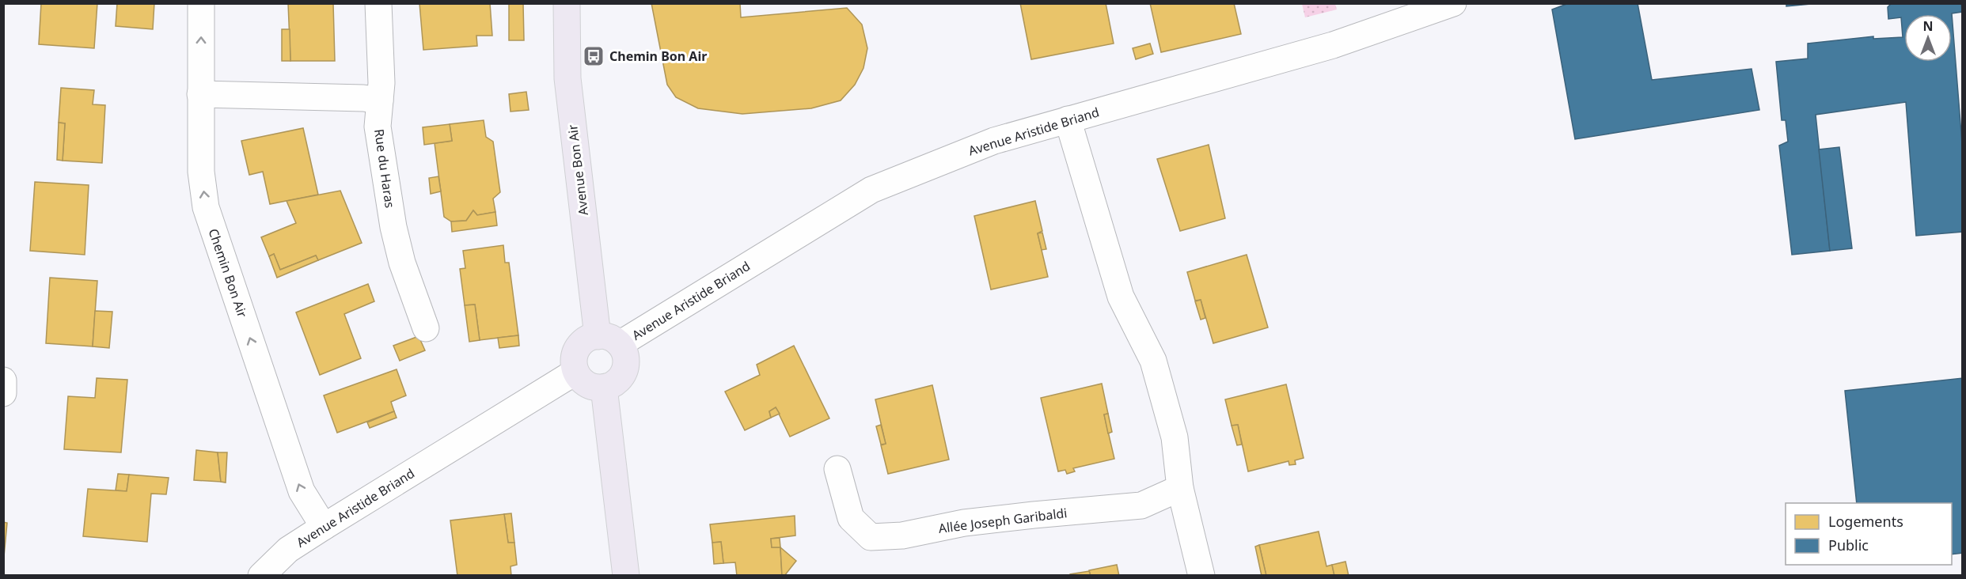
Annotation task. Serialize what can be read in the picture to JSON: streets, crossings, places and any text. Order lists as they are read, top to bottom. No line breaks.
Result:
{"streets":{"main road":["Avenue Bon Air"],"street":["Avenue Aristide Briand","Rue du Haras","Chemin Bon Air","Allée Joseph Garibaldi"]},"crossings":[["Avenue Aristide Briand","Avenue Bon Air"],["Avenue Aristide Briand","Chemin Bon Air"]],"one_way":["Chemin Bon Air"],"places":{"bus stop":["Chemin Bon Air"]},"legend":["Logements","Public"],"north":"top"}
